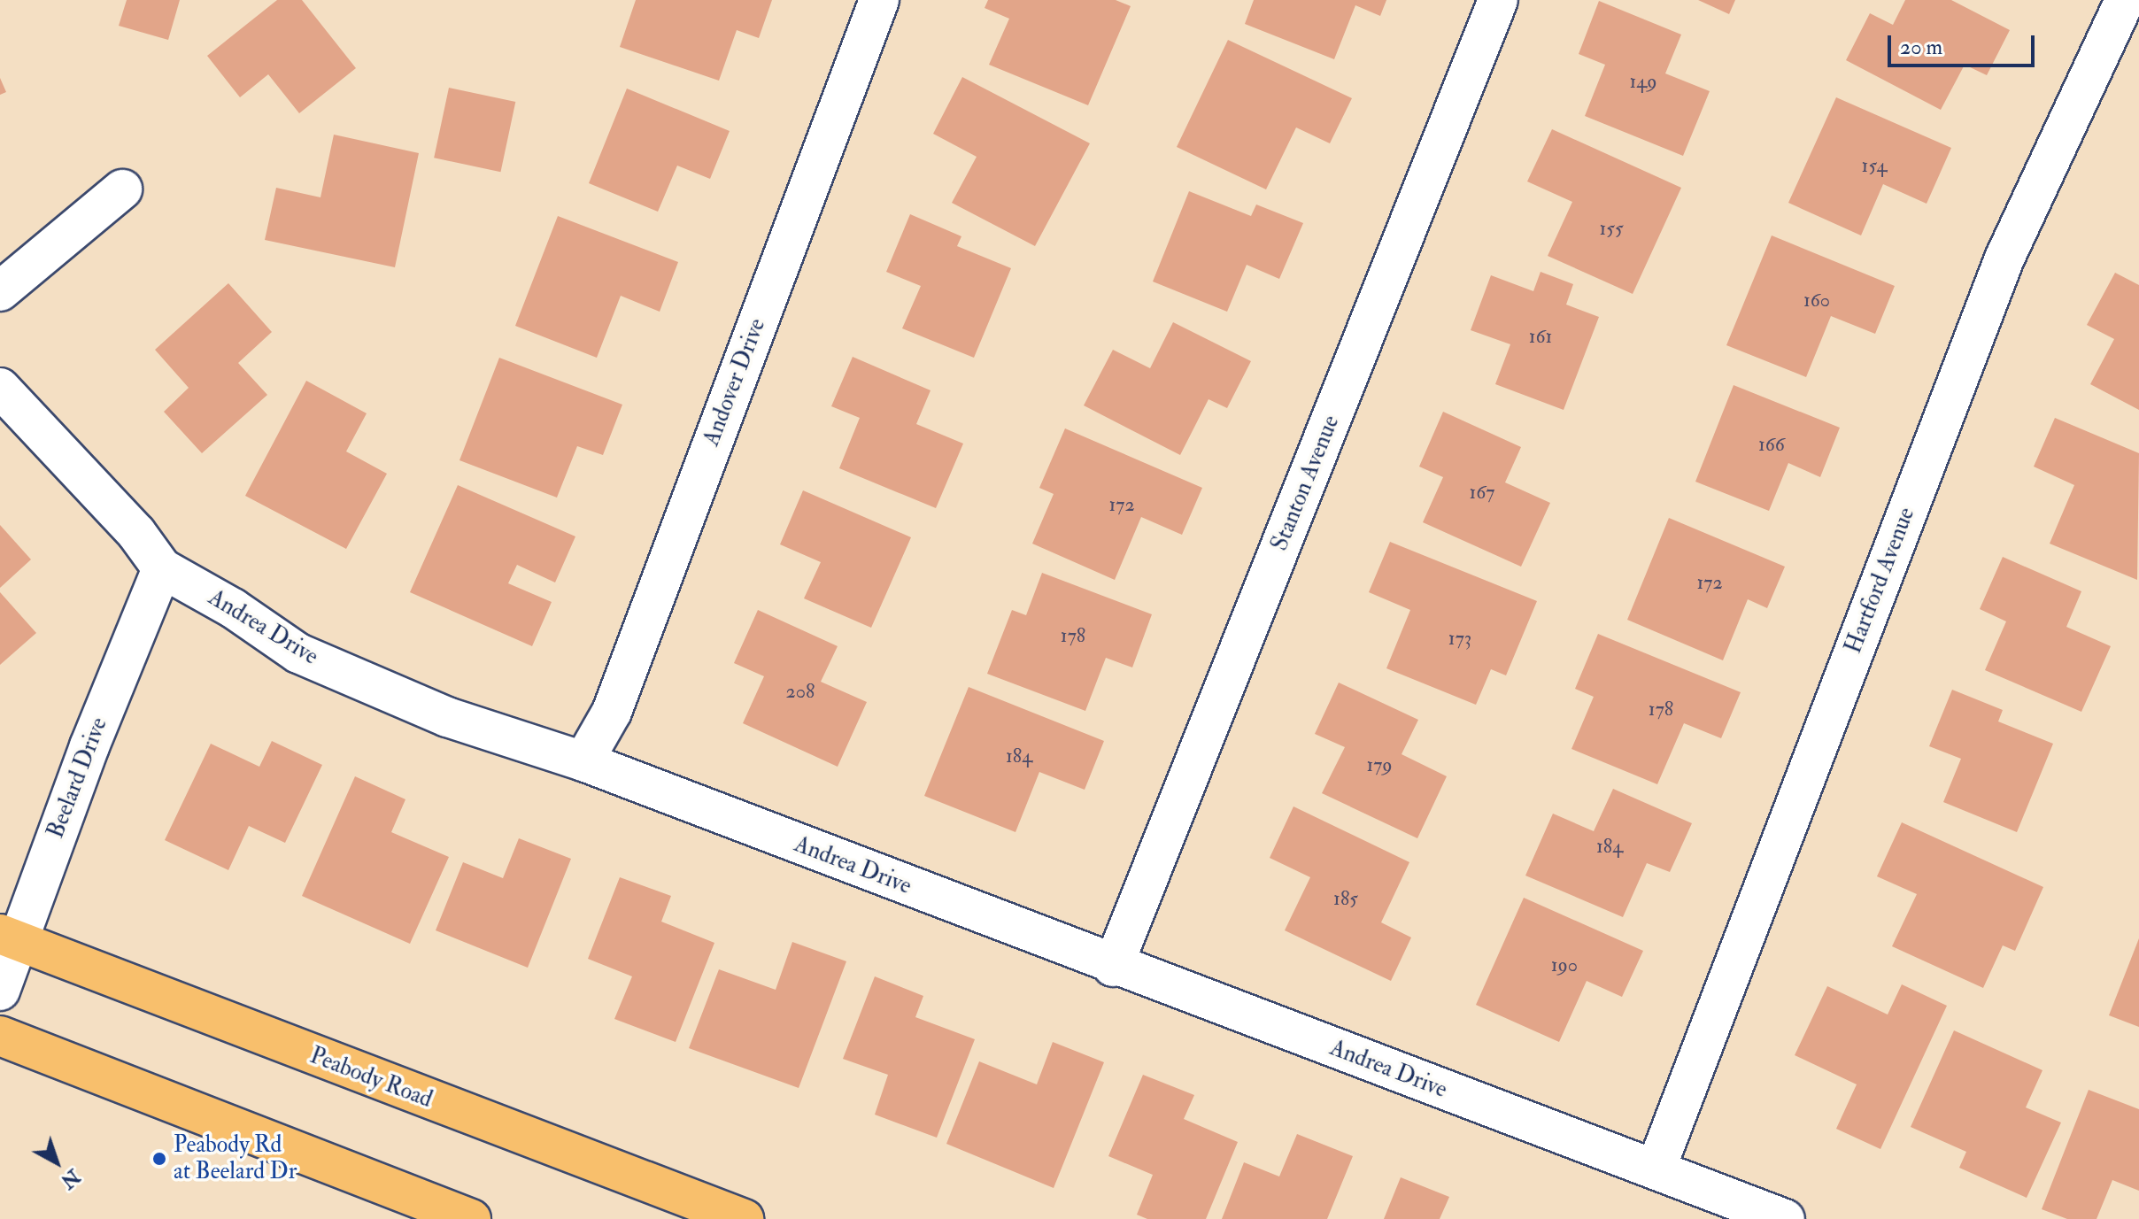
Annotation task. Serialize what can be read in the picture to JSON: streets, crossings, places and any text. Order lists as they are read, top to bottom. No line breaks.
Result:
{"streets":{"main road":["Peabody Road"],"street":["Andover Drive","Stanton Avenue","Hartford Avenue","Andrea Drive","Beelard Drive"]},"crossings":[["Andover Drive","Andrea Drive"],["Stanton Avenue","Andrea Drive"],["Hartford Avenue","Andrea Drive"],["Andrea Drive","Beelard Drive"],["Beelard Drive","Peabody Road"]],"places":["Peabody Rd at Beelard Dr"],"house_numbers":["149","154","155","160","161","166","167","172","172","178","173","208","178","184","179","184","185","190"],"scale_bar":"20 m","north":"bottom right"}
